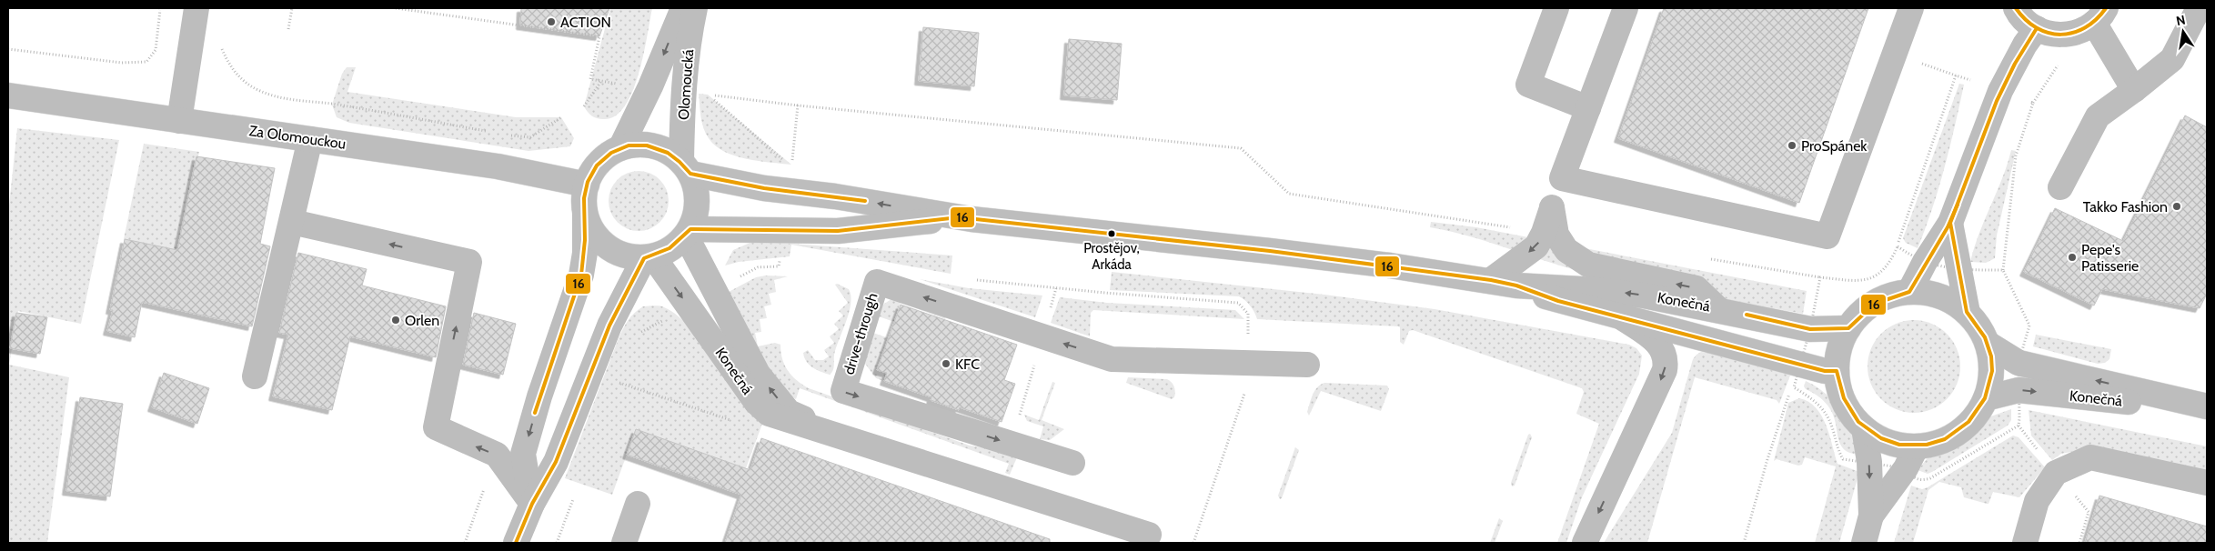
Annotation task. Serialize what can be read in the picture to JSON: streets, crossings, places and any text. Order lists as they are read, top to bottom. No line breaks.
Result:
{"streets":{"main road":["Olomoucká","Za Olomouckou","Konečná","drive-through"]},"crossings":[["Olomoucká","Za Olomouckou"],["Olomoucká","Konečná"],["Za Olomouckou","Konečná"]],"places":["ACTION","ProSpánek","Takko Fashion","Prostějov, Arkáda","Pepe's Patisserie","Orlen","KFC"],"lines":["transit line 16"],"north":"top"}
